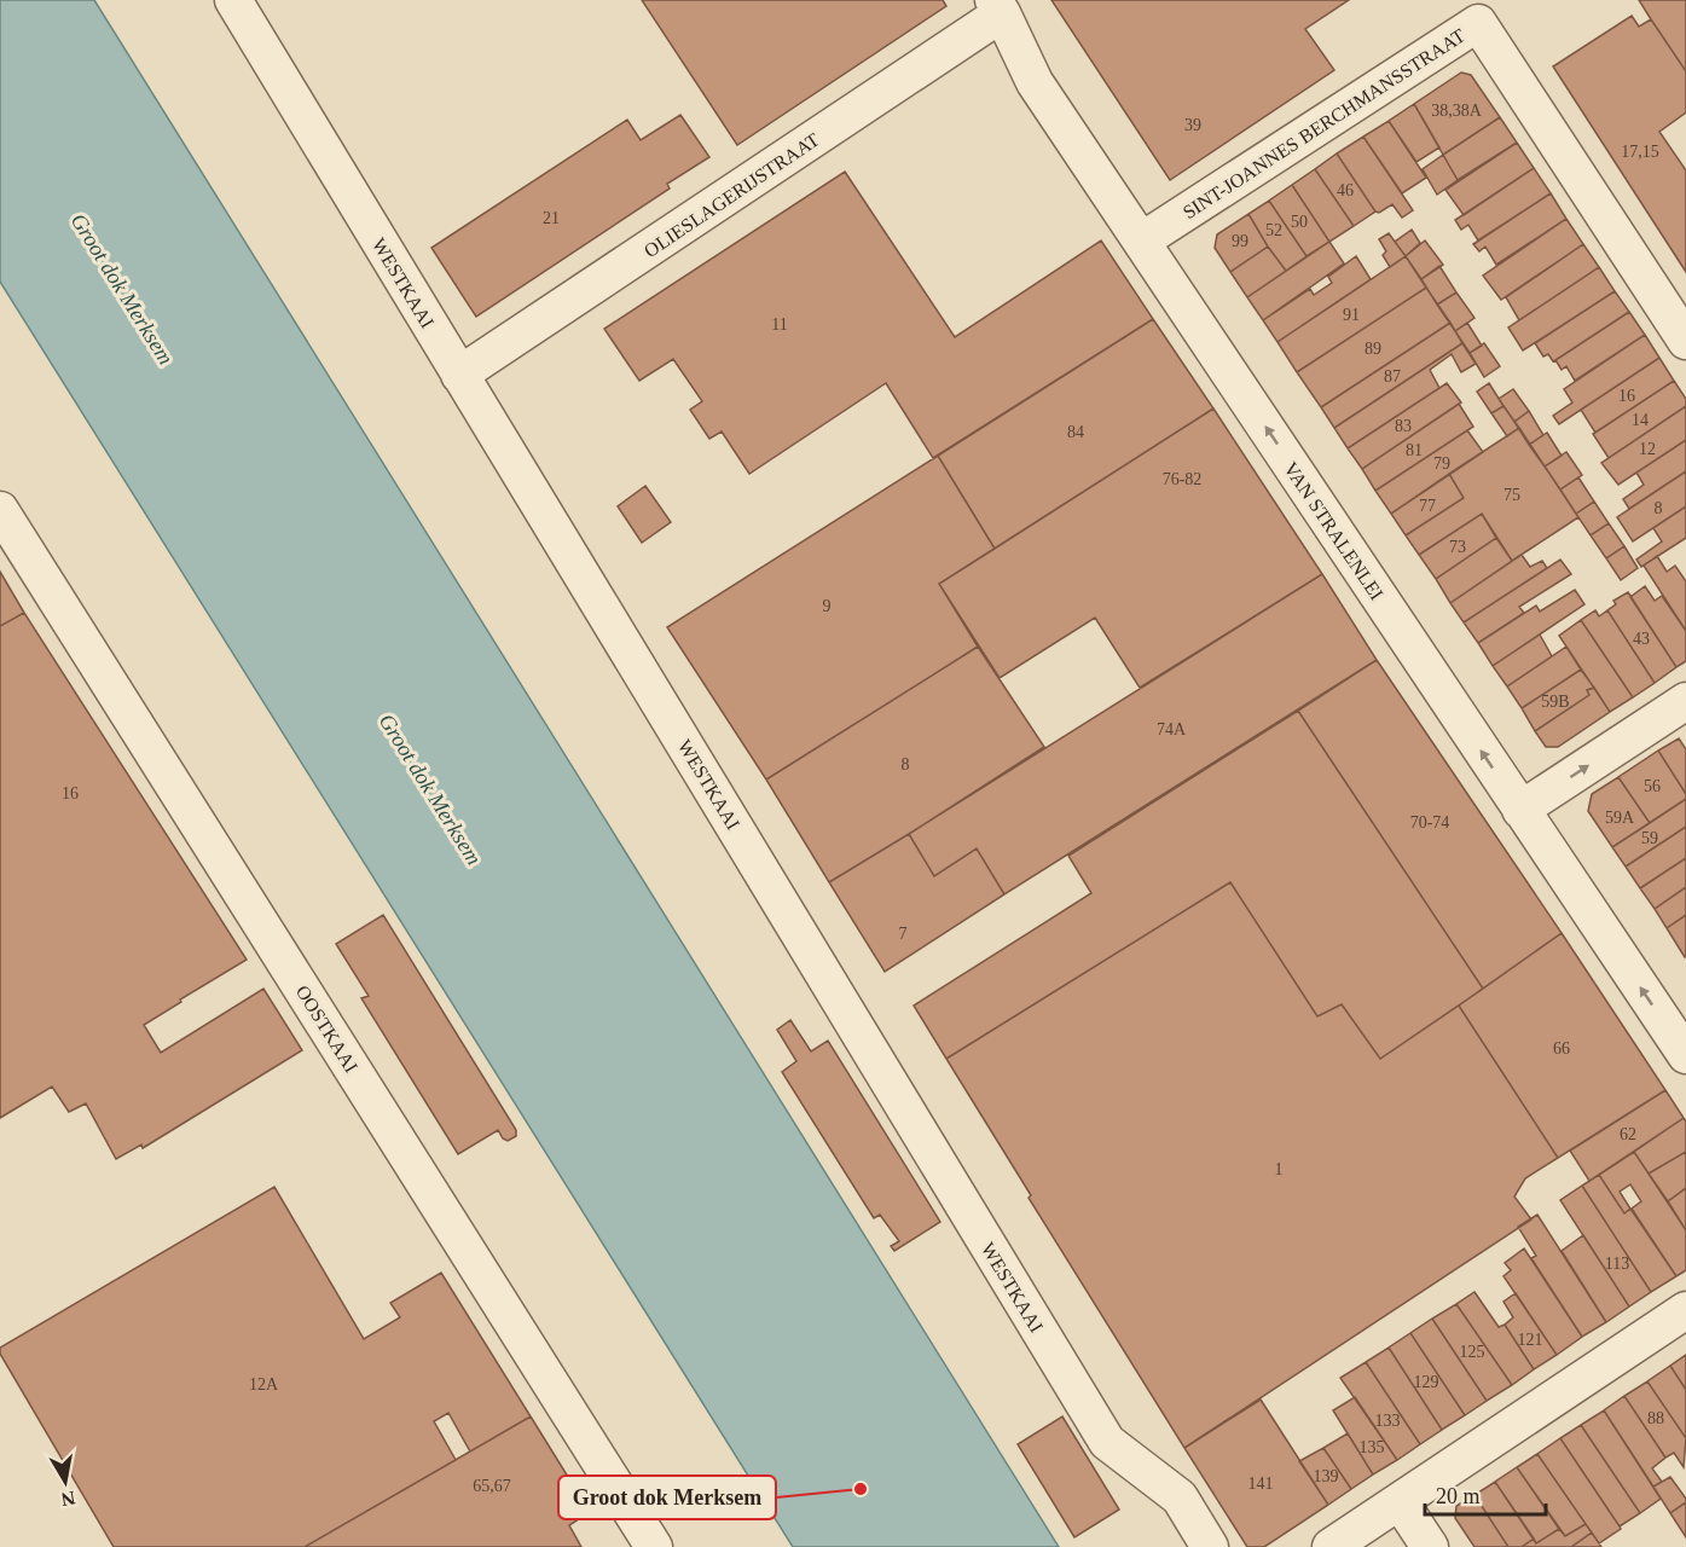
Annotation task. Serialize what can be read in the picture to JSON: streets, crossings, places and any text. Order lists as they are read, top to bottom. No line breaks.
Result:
{"streets":{"street":["SINT-JOANNES BERCHMANSSTRAAT","OLIESLAGERIJSTRAAT","WESTKAAI","VAN STRALENLEI","OOSTKAAI"]},"crossings":[["SINT-JOANNES BERCHMANSSTRAAT","VAN STRALENLEI"],["OLIESLAGERIJSTRAAT","WESTKAAI"],["OLIESLAGERIJSTRAAT","VAN STRALENLEI"]],"one_way":["VAN STRALENLEI"],"water":["Groot dok Merksem"],"places":["Groot dok Merksem"],"house_numbers":["38,38A","39","17,15","46","21","50","52","99","91","11","89","87","16","14","83","84","12","81","79","76-82","75","77","8","73","9","43","59B","74A","8","56","16","59A","70-74","59","7","66","62","1","113","121","125","129","12A","88","133","135","139","141","65,67"],"scale_bar":"20 m","north":"bottom"}
